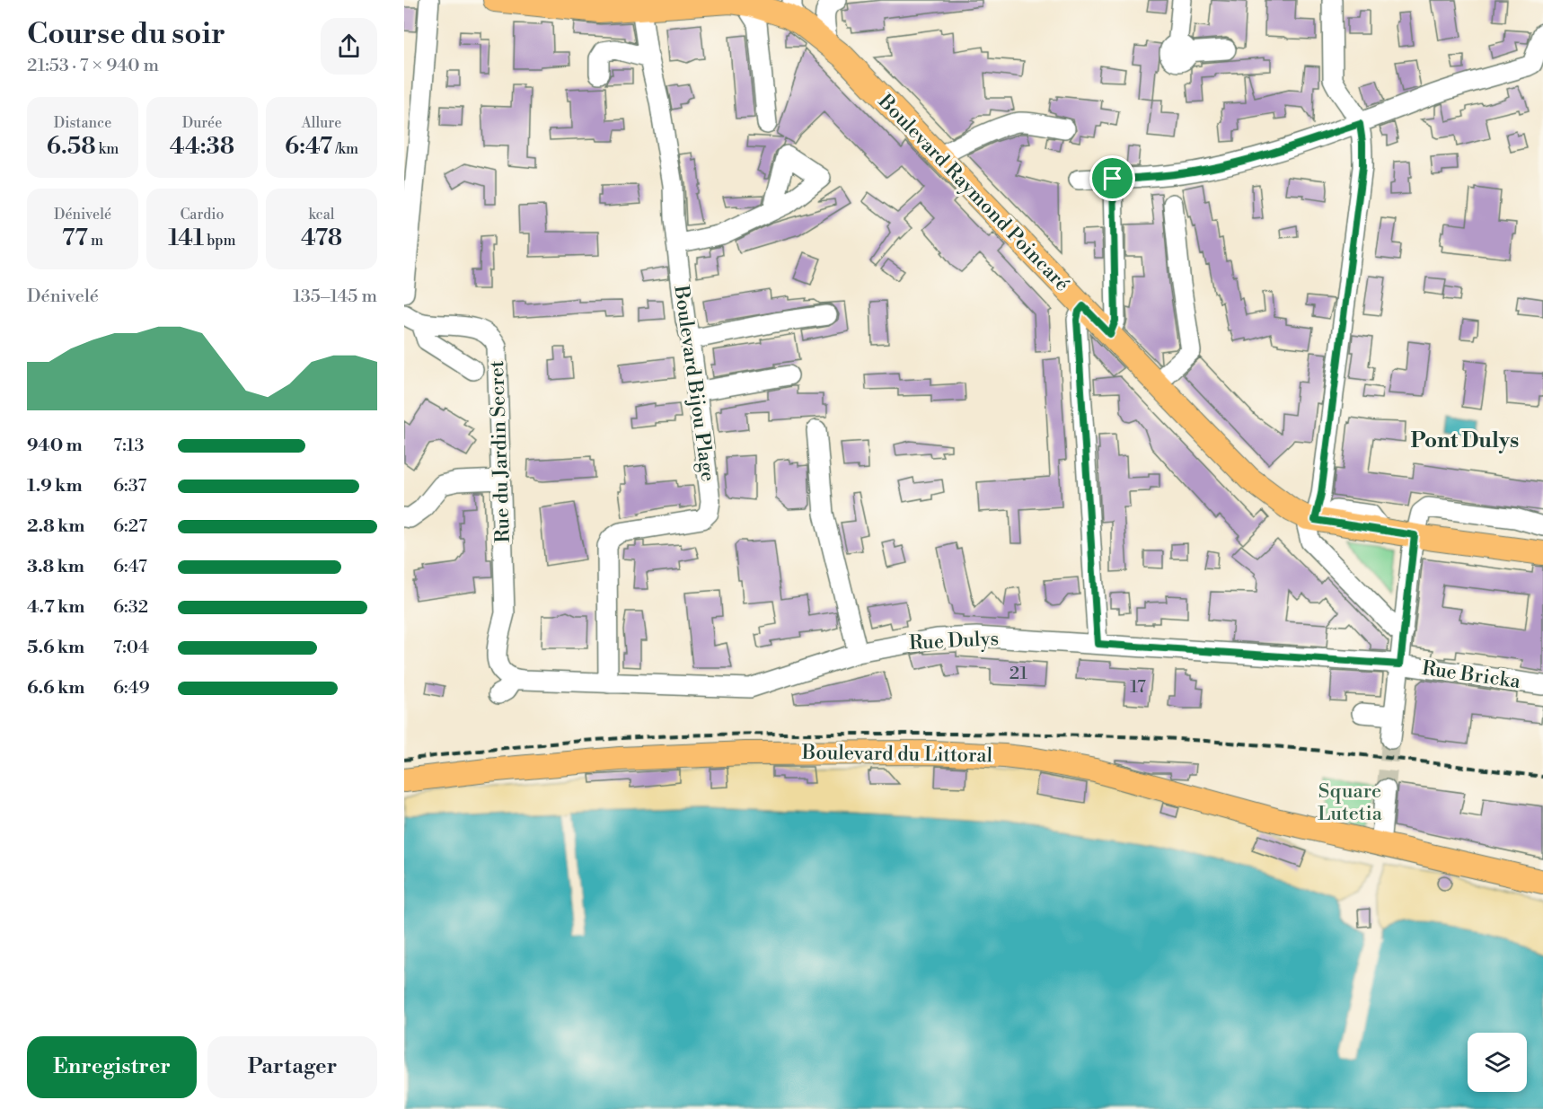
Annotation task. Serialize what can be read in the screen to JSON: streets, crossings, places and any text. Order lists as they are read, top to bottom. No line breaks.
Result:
{"streets":{"main road":["Boulevard Raymond Poincaré","Boulevard du Littoral"],"street":["Boulevard Bijou Plage","Rue du Jardin Secret","Rue Dulys","Rue Bricka"]},"crossings":[["Boulevard Bijou Plage","Rue Dulys"],["Rue du Jardin Secret","Rue Dulys"],["Rue Dulys","Rue Bricka"]],"districts":["Pont Dulys"],"parks":["Square Lutetia"],"house_numbers":["21","17"],"page":{"heading":["Course du soir","21:53 · 7 × 940 m"],"stats":[["Distance","6.58 km"],["Durée","44:38"],["Allure","6:47 /km"],["Dénivelé","77 m"],["Cardio","141 bpm"],["kcal","478"]],"chart":["Dénivelé","135–145 m"],"list":[{"name":"940 m","note":"7:13"},{"name":"1.9 km","note":"6:37"},{"name":"2.8 km","note":"6:27"},{"name":"3.8 km","note":"6:47"},{"name":"4.7 km","note":"6:32"},{"name":"5.6 km","note":"7:04"},{"name":"6.6 km","note":"6:49"}],"buttons":["Enregistrer","Partager"]}}
